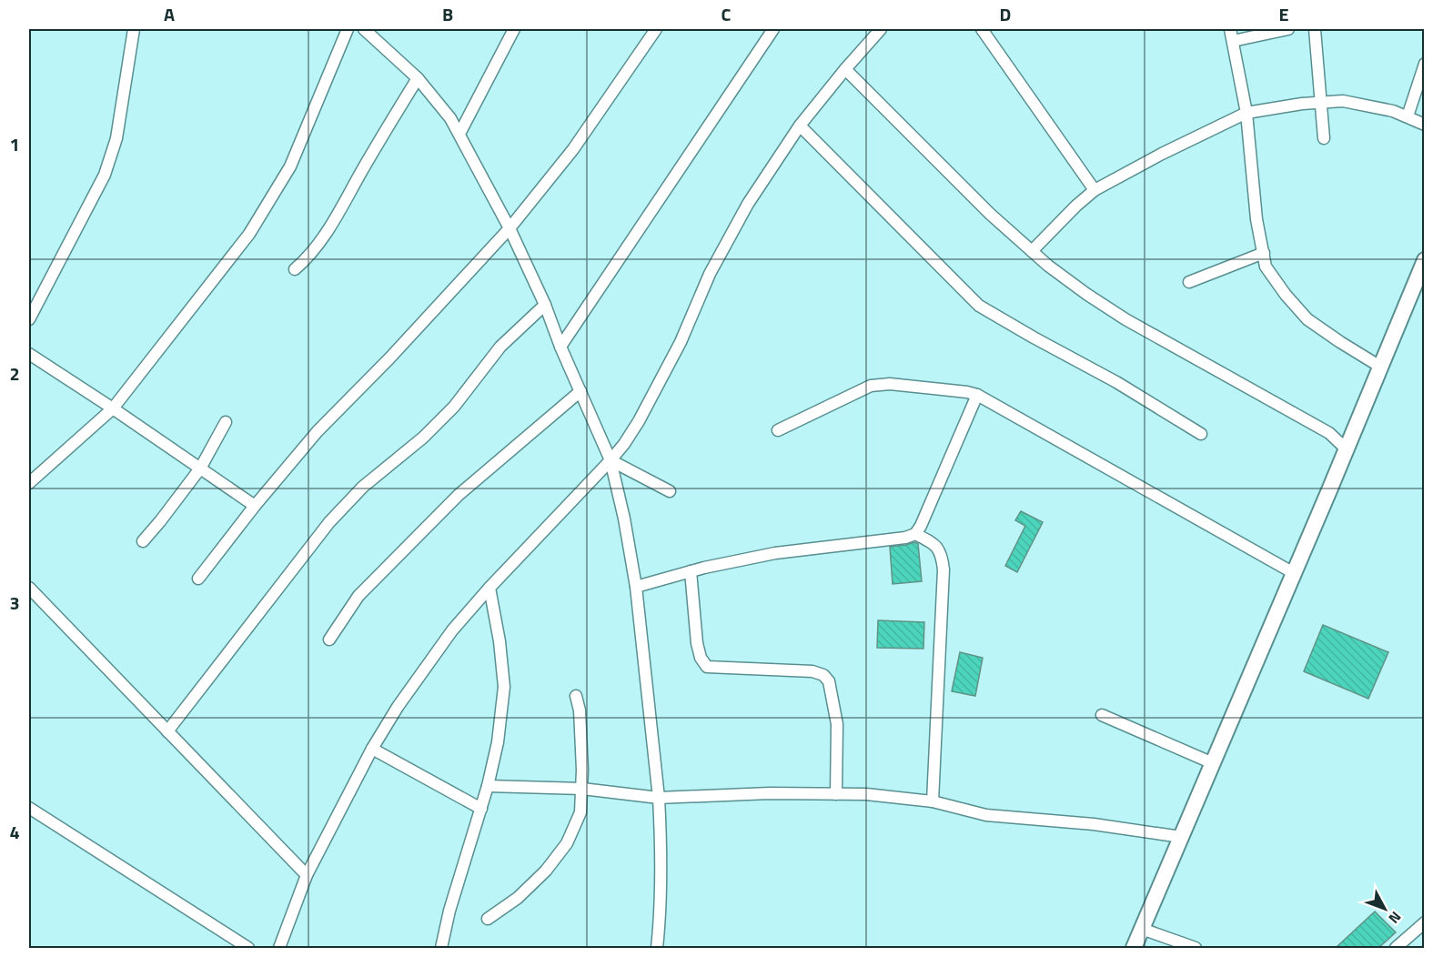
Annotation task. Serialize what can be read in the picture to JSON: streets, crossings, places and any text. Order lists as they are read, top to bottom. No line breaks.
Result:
{"north":"bottom right","grid":{"columns":["A","B","C","D","E"],"rows":["1","2","3","4"]}}
